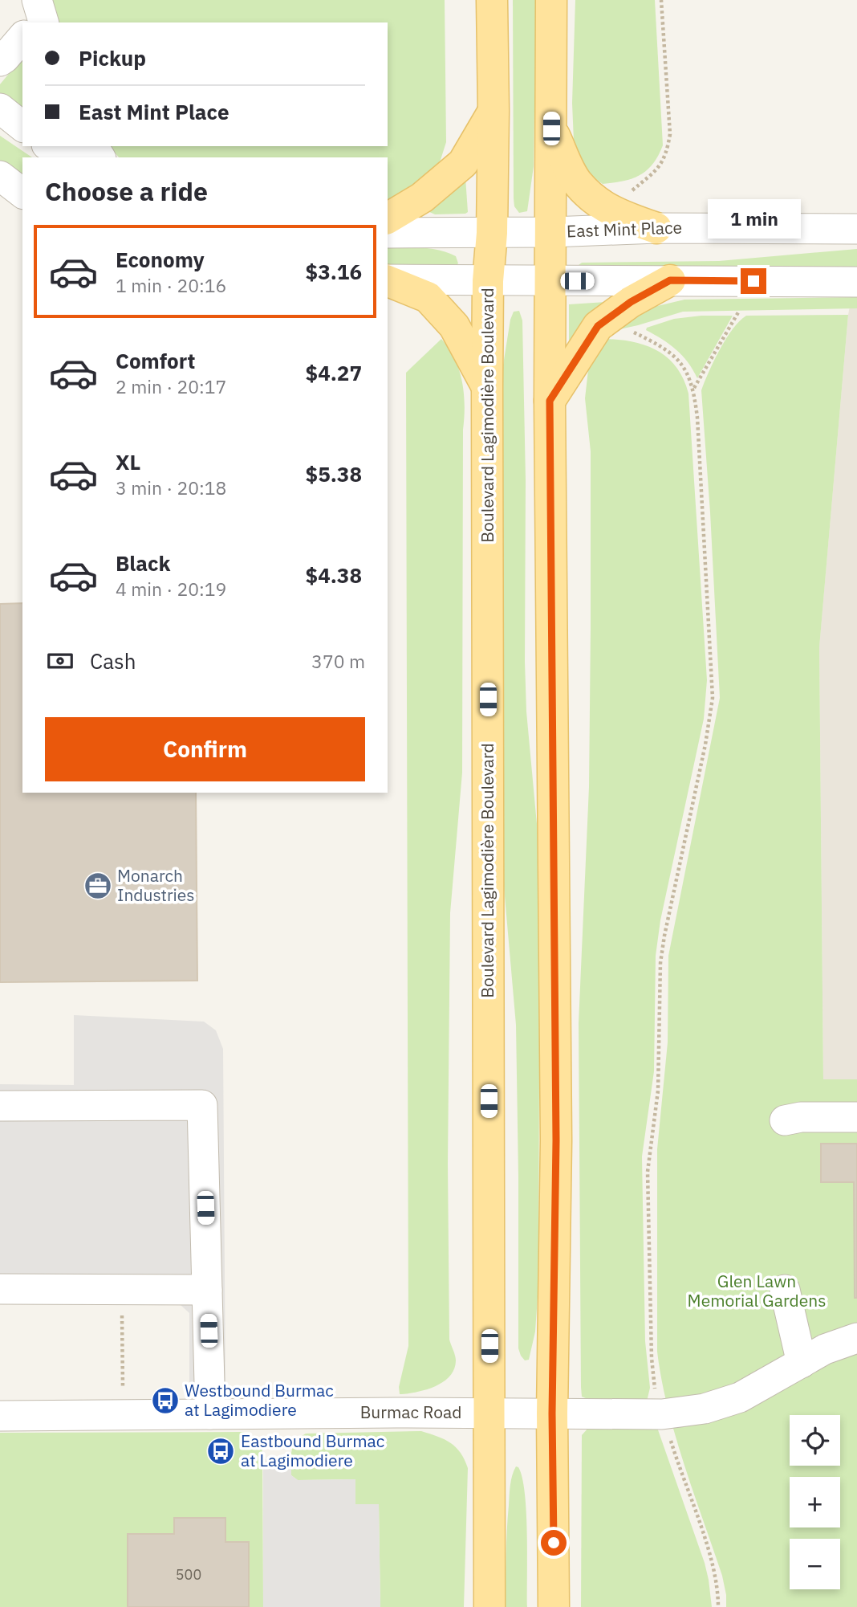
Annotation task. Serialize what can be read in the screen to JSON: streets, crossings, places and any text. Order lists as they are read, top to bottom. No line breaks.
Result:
{"streets":{"main road":["Boulevard Lagimodière Boulevard"],"street":["East Mint Place","Burmac Road"]},"crossings":[["East Mint Place","Boulevard Lagimodière Boulevard"],["Boulevard Lagimodière Boulevard","Burmac Road"]],"parks":["Glen Lawn Memorial Gardens"],"places":{"office":["Monarch Industries"],"bus stop":["Westbound Burmac at Lagimodiere","Eastbound Burmac at Lagimodiere"]},"house_numbers":["500"],"page":{"banner":["Pickup","East Mint Place"],"heading":"Choose a ride","bubble":"1 min","list":[{"name":"Economy","note":"1 min · 20:16","value":"$3.16"},{"name":"Comfort","note":"2 min · 20:17","value":"$4.27"},{"name":"XL","note":"3 min · 20:18","value":"$5.38"},{"name":"Black","note":"4 min · 20:19","value":"$4.38"}],"pay":["Cash","370 m"],"buttons":"Confirm","map_buttons":["+","−"]}}
